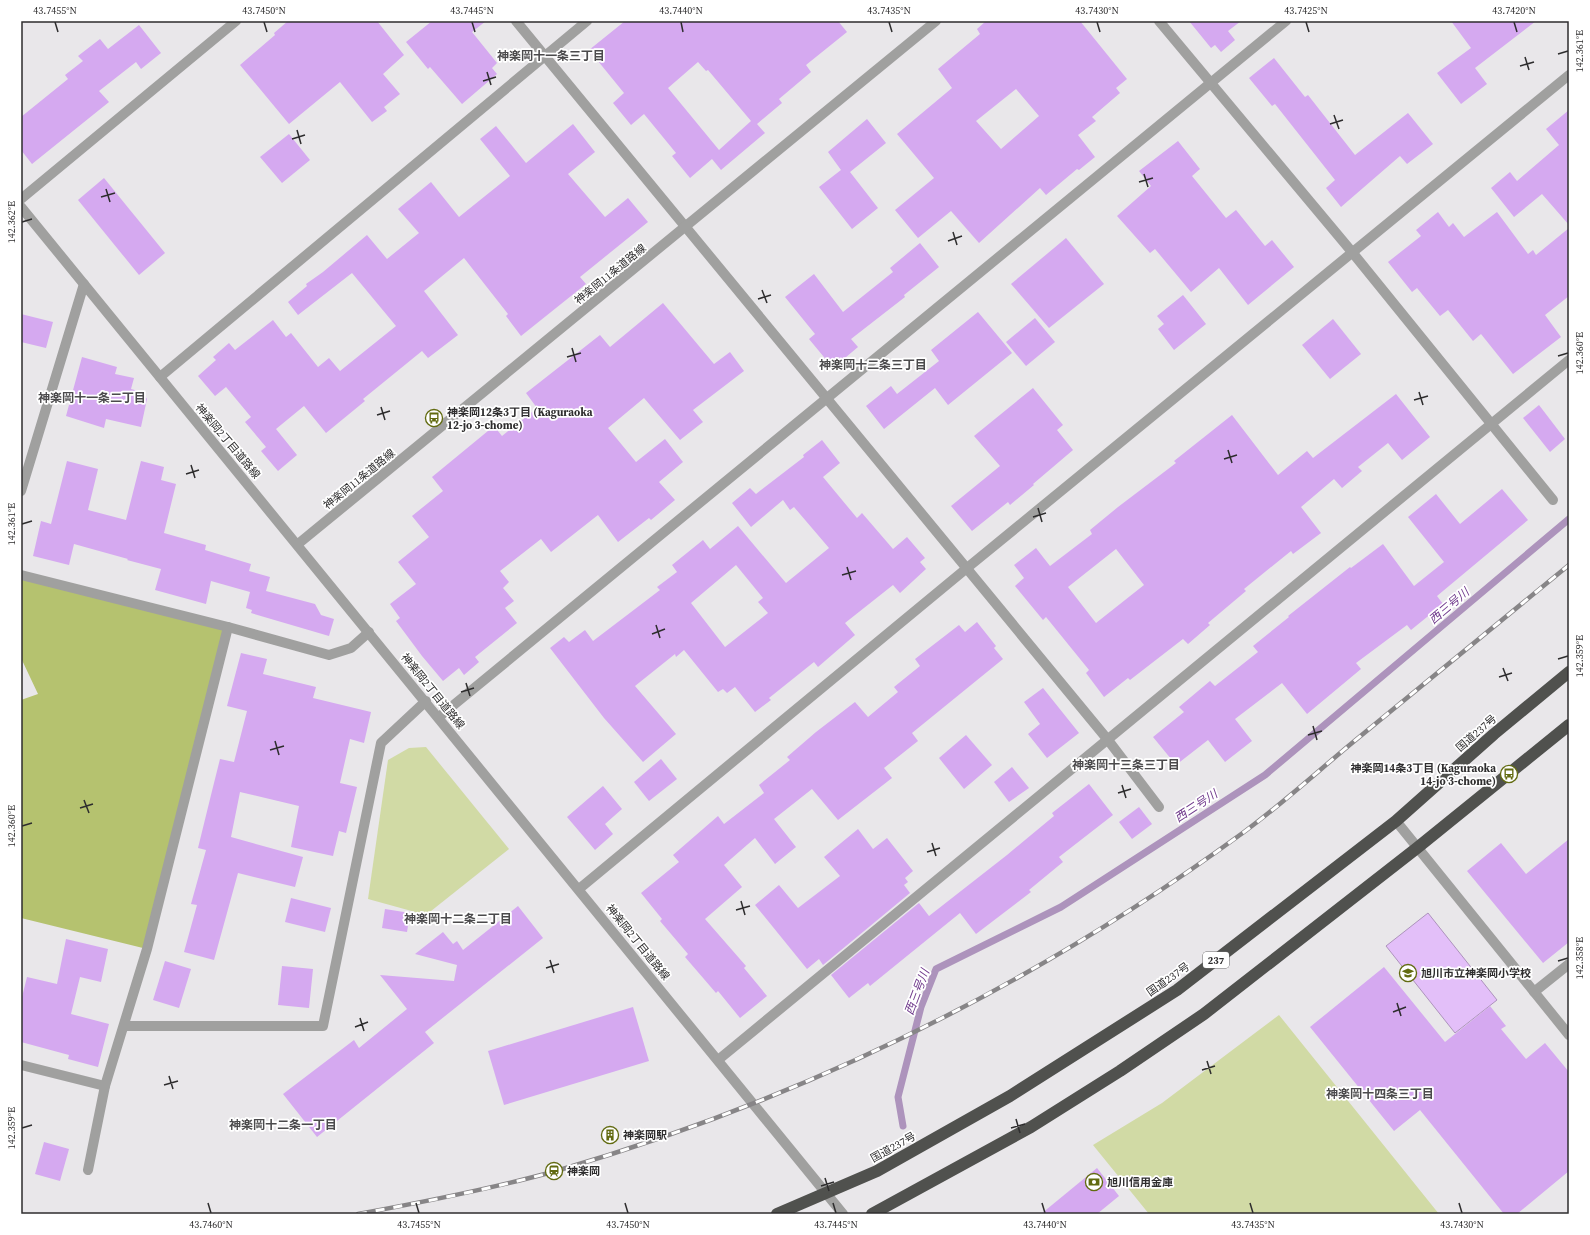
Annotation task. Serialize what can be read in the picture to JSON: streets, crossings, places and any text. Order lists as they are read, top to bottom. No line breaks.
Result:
{"streets":{"highway":["国道237号","237"],"street":["神楽岡11条道路線","神楽岡2丁目道路線"]},"crossings":[["神楽岡11条道路線","神楽岡2丁目道路線"],["神楽岡2丁目道路線","国道237号"]],"districts":["神楽岡十一条三丁目","神楽岡十二条三丁目","神楽岡十一条二丁目","神楽岡十三条三丁目","神楽岡十二条二丁目","神楽岡十四条三丁目","神楽岡十二条一丁目"],"water":["西三号川"],"places":{"bus stop":["神楽岡12条3丁目 (Kaguraoka 12-jo 3-chome)","神楽岡14条3丁目 (Kaguraoka 14-jo 3-chome)"],"school or university":["旭川市立神楽岡小学校"],"building":["神楽岡駅"],"station":["神楽岡"],"bank":["旭川信用金庫"]},"coordinates":["43.7455°N","43.7450°N","43.7445°N","43.7440°N","43.7435°N","43.7430°N","43.7425°N","43.7420°N","142.361°E","142.362°E","142.360°E","142.359°E","142.358°E","43.7460°N"]}
